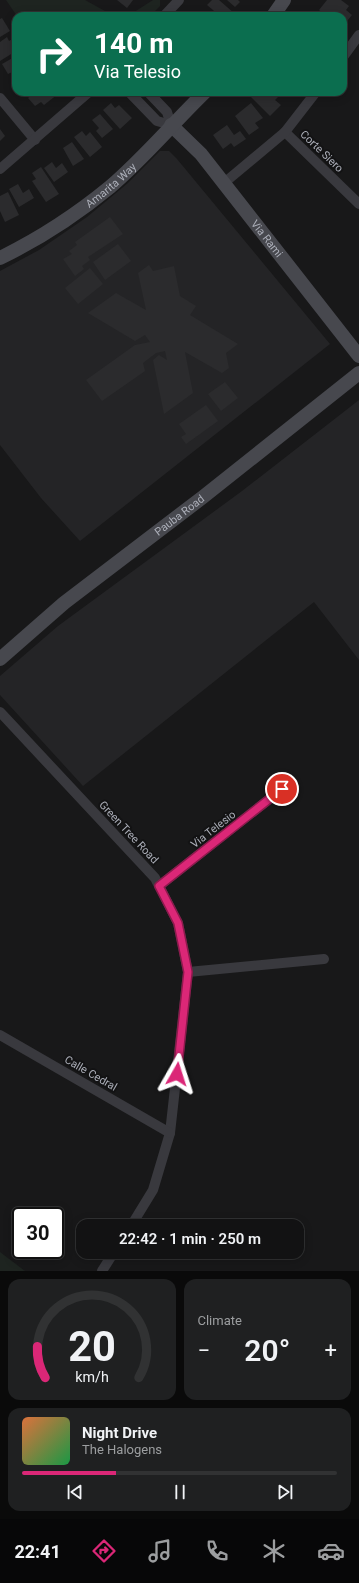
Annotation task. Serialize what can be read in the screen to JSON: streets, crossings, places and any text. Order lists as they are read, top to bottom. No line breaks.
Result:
{"streets":{"street":["Corte Siero","Amarita Way","Via Rami","Pauba Road","Via Telesio","Green Tree Road","Calle Cedral"]},"crossings":[["Amarita Way","Via Rami"],["Via Telesio","Green Tree Road"],["Green Tree Road","Calle Cedral"]],"page":{"turn":["140 m","Via Telesio"],"limit":"30","trip":"22:42 · 1 min · 250 m","tile":"Climate","heat":["−","20°","+"],"song":["Night Drive","The Halogens"],"tabs":"22:41","gauge":["20","km/h"]}}
